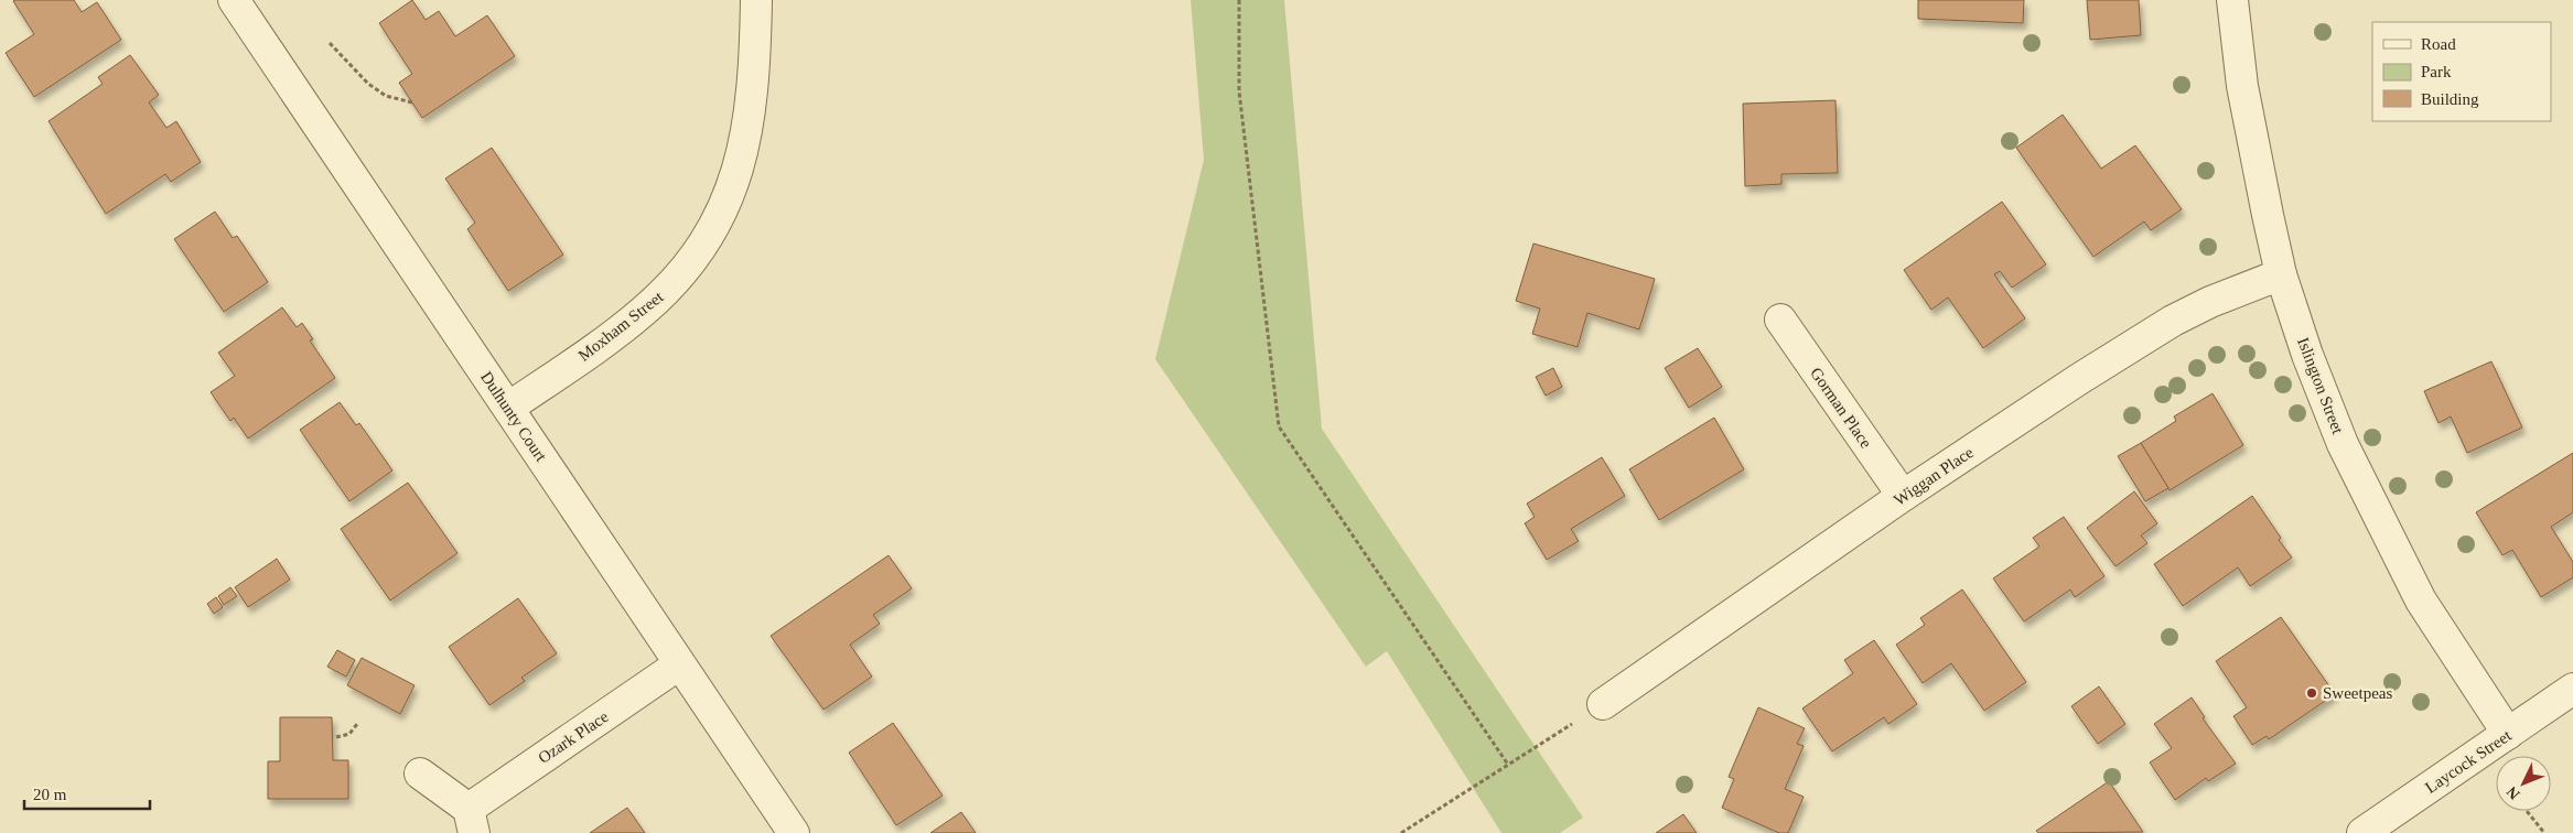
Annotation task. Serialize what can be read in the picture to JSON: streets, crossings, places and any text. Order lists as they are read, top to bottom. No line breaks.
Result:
{"streets":{"street":["Moxham Street","Islington Street","Gorman Place","Dulhunty Court","Wiggan Place","Ozark Place","Laycock Street"]},"crossings":[["Moxham Street","Dulhunty Court"],["Islington Street","Wiggan Place"],["Islington Street","Laycock Street"],["Gorman Place","Wiggan Place"],["Dulhunty Court","Ozark Place"]],"places":["Sweetpeas"],"legend":["Road","Park","Building"],"scale_bar":"20 m","north":"bottom left"}
